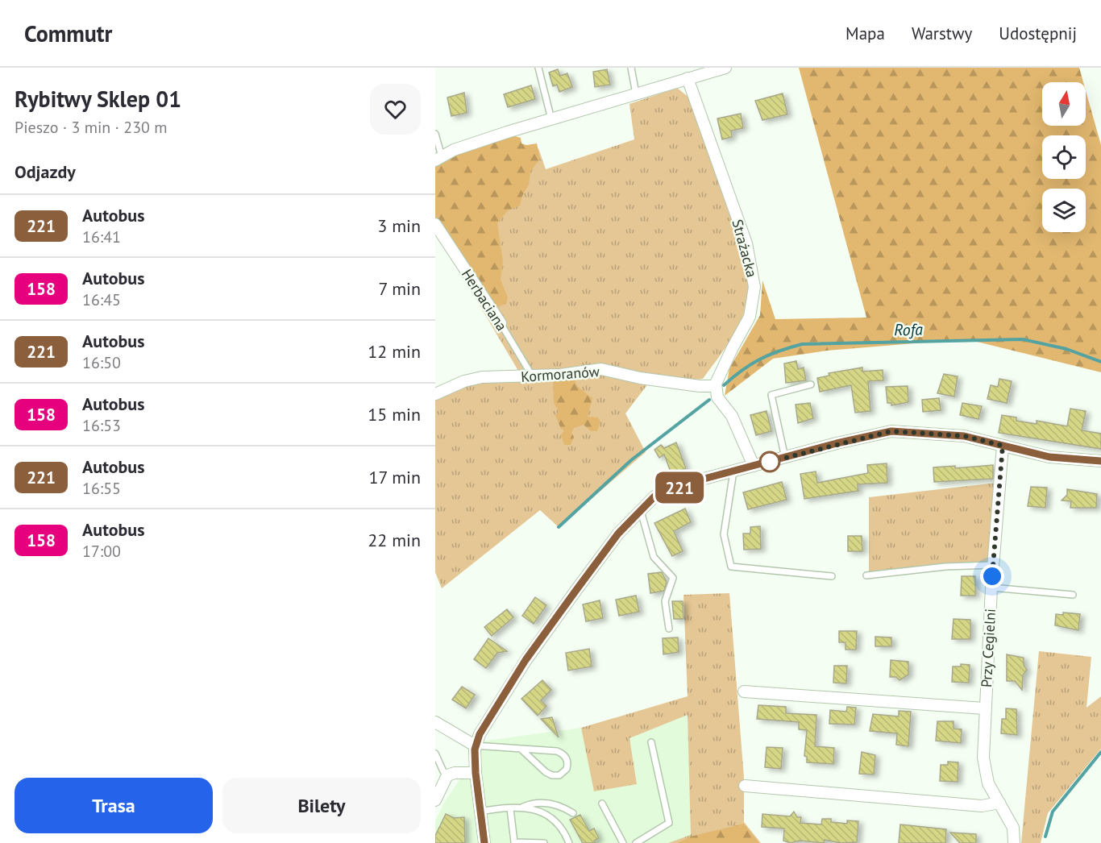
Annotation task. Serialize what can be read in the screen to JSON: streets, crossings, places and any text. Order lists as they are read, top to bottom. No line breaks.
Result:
{"streets":{"street":["Strażacka","Herbaciana","Kormoranów","Przy Cegielni"]},"crossings":[["Strażacka","Kormoranów"],["Herbaciana","Kormoranów"]],"water":["Rofa"],"lines":["bus line 221"],"north":"top","page":{"header":"Commutr","nav":["Mapa","Warstwy","Udostępnij"],"heading":[["Rybitwy Sklep 01","Pieszo · 3 min · 230 m"],"Odjazdy"],"on_map":"221","list":[{"mark":"221","name":"Autobus","note":"16:41","value":"3 min"},{"mark":"158","name":"Autobus","note":"16:45","value":"7 min"},{"mark":"221","name":"Autobus","note":"16:50","value":"12 min"},{"mark":"158","name":"Autobus","note":"16:53","value":"15 min"},{"mark":"221","name":"Autobus","note":"16:55","value":"17 min"},{"mark":"158","name":"Autobus","note":"17:00","value":"22 min"}],"buttons":["Trasa","Bilety"]}}
